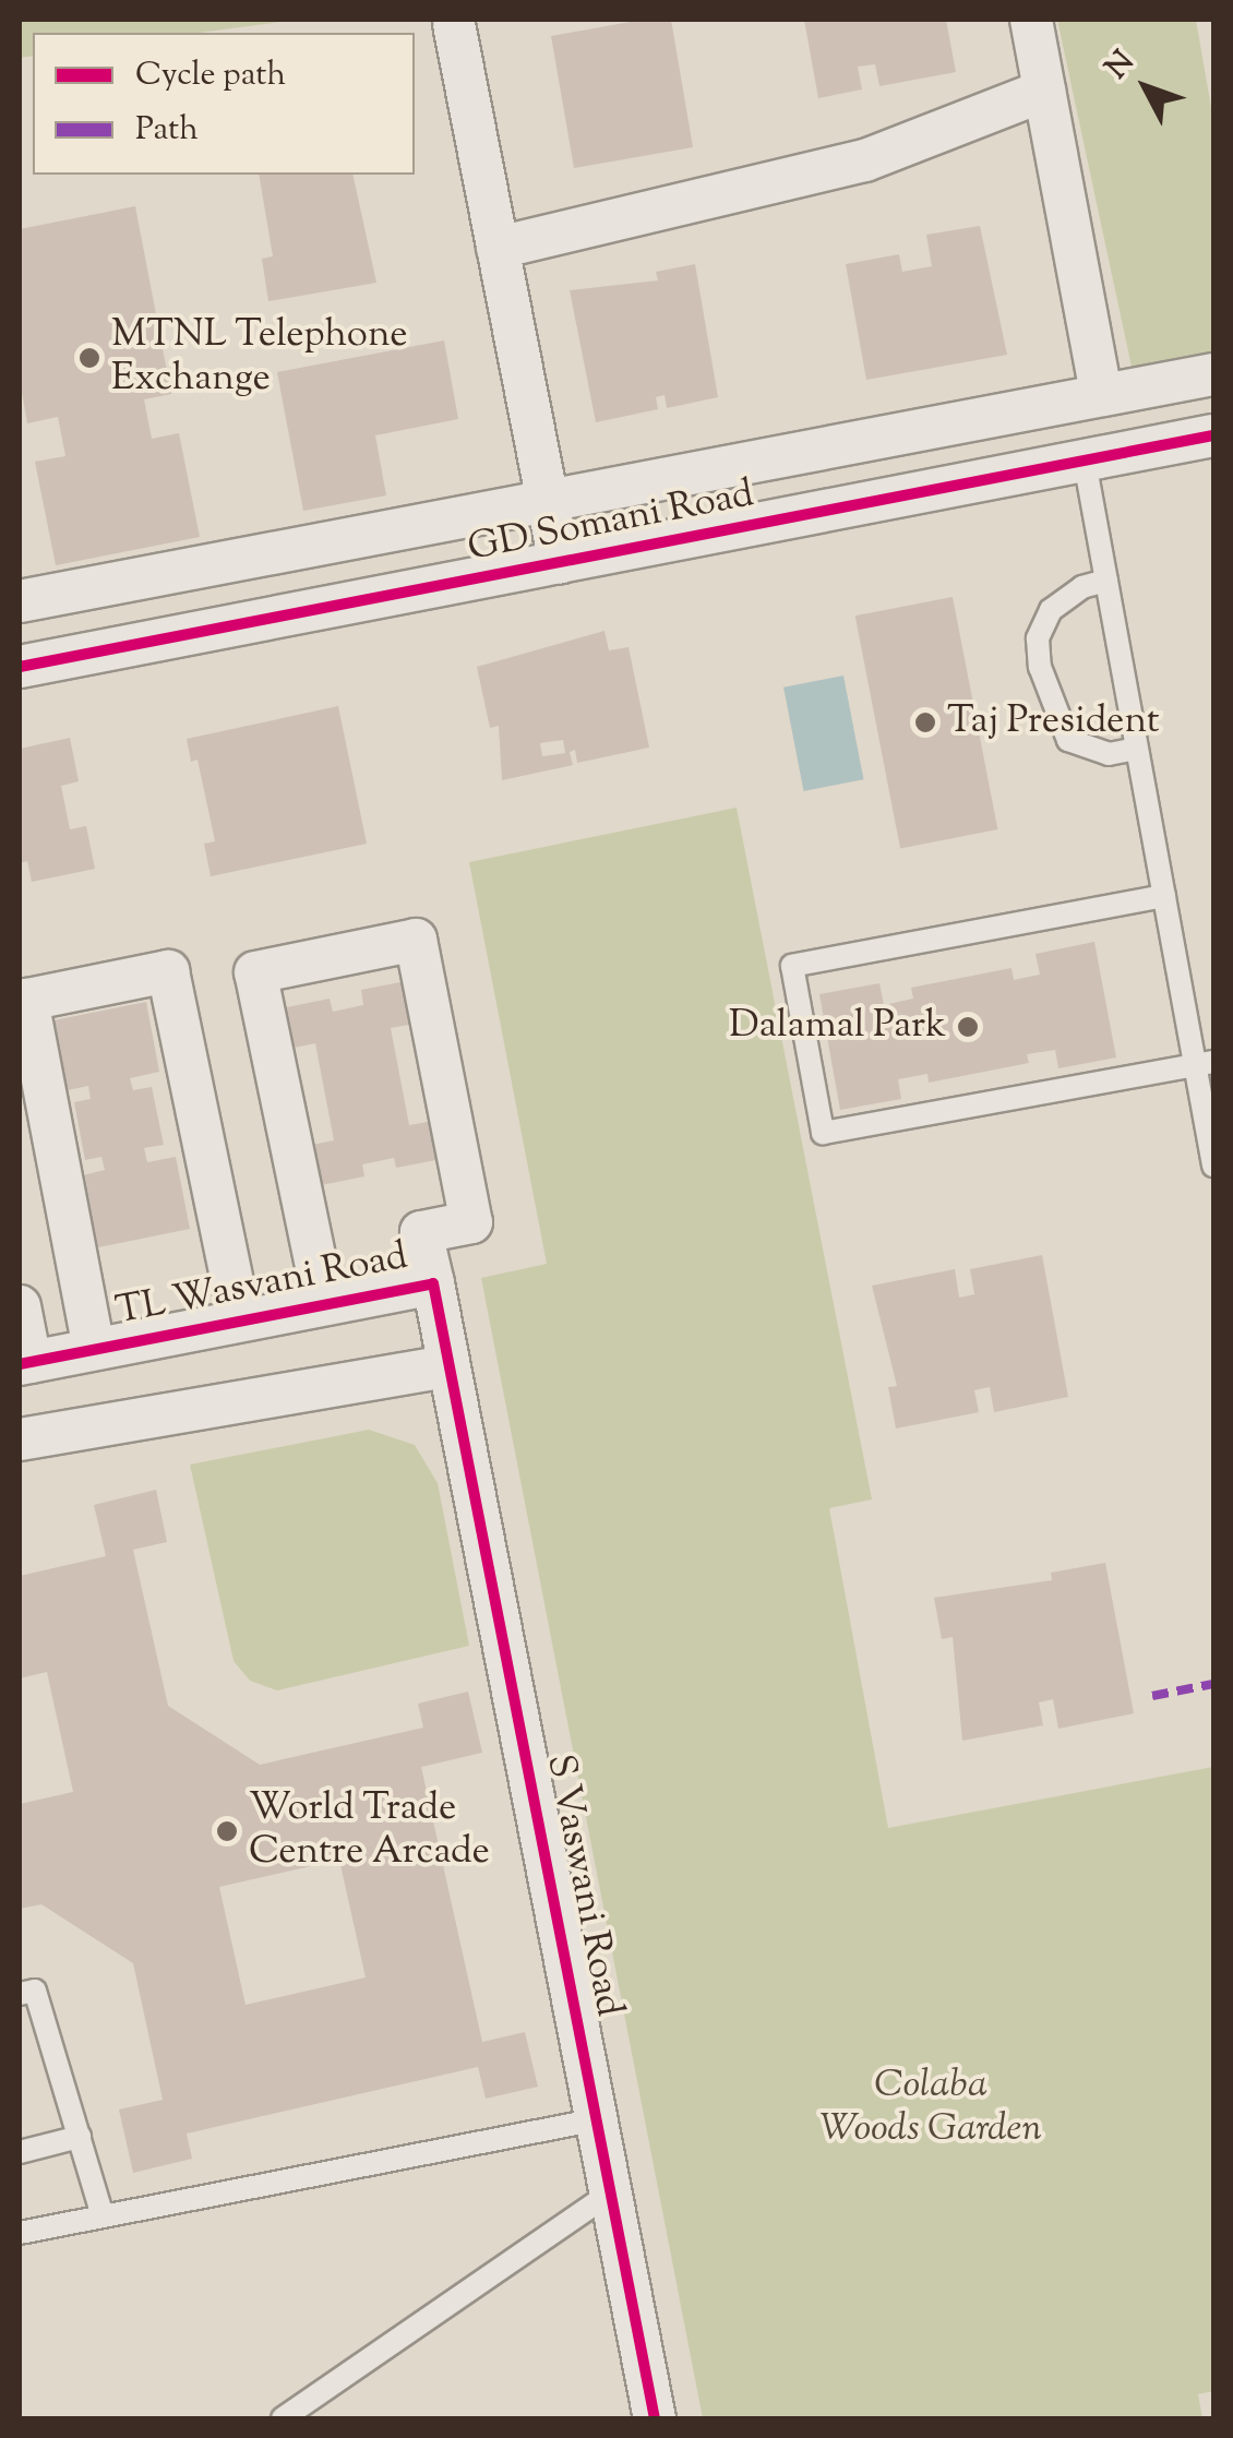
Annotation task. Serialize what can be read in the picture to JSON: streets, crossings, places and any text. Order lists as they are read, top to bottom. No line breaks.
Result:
{"streets":{"street":["GD Somani Road","TL Wasvani Road","S Vaswani Road"]},"crossings":[["TL Wasvani Road","S Vaswani Road"]],"parks":["Colaba Woods Garden"],"places":["MTNL Telephone Exchange","Taj President","Dalamal Park","World Trade Centre Arcade"],"legend":["Cycle path","Path"],"north":"top left"}
